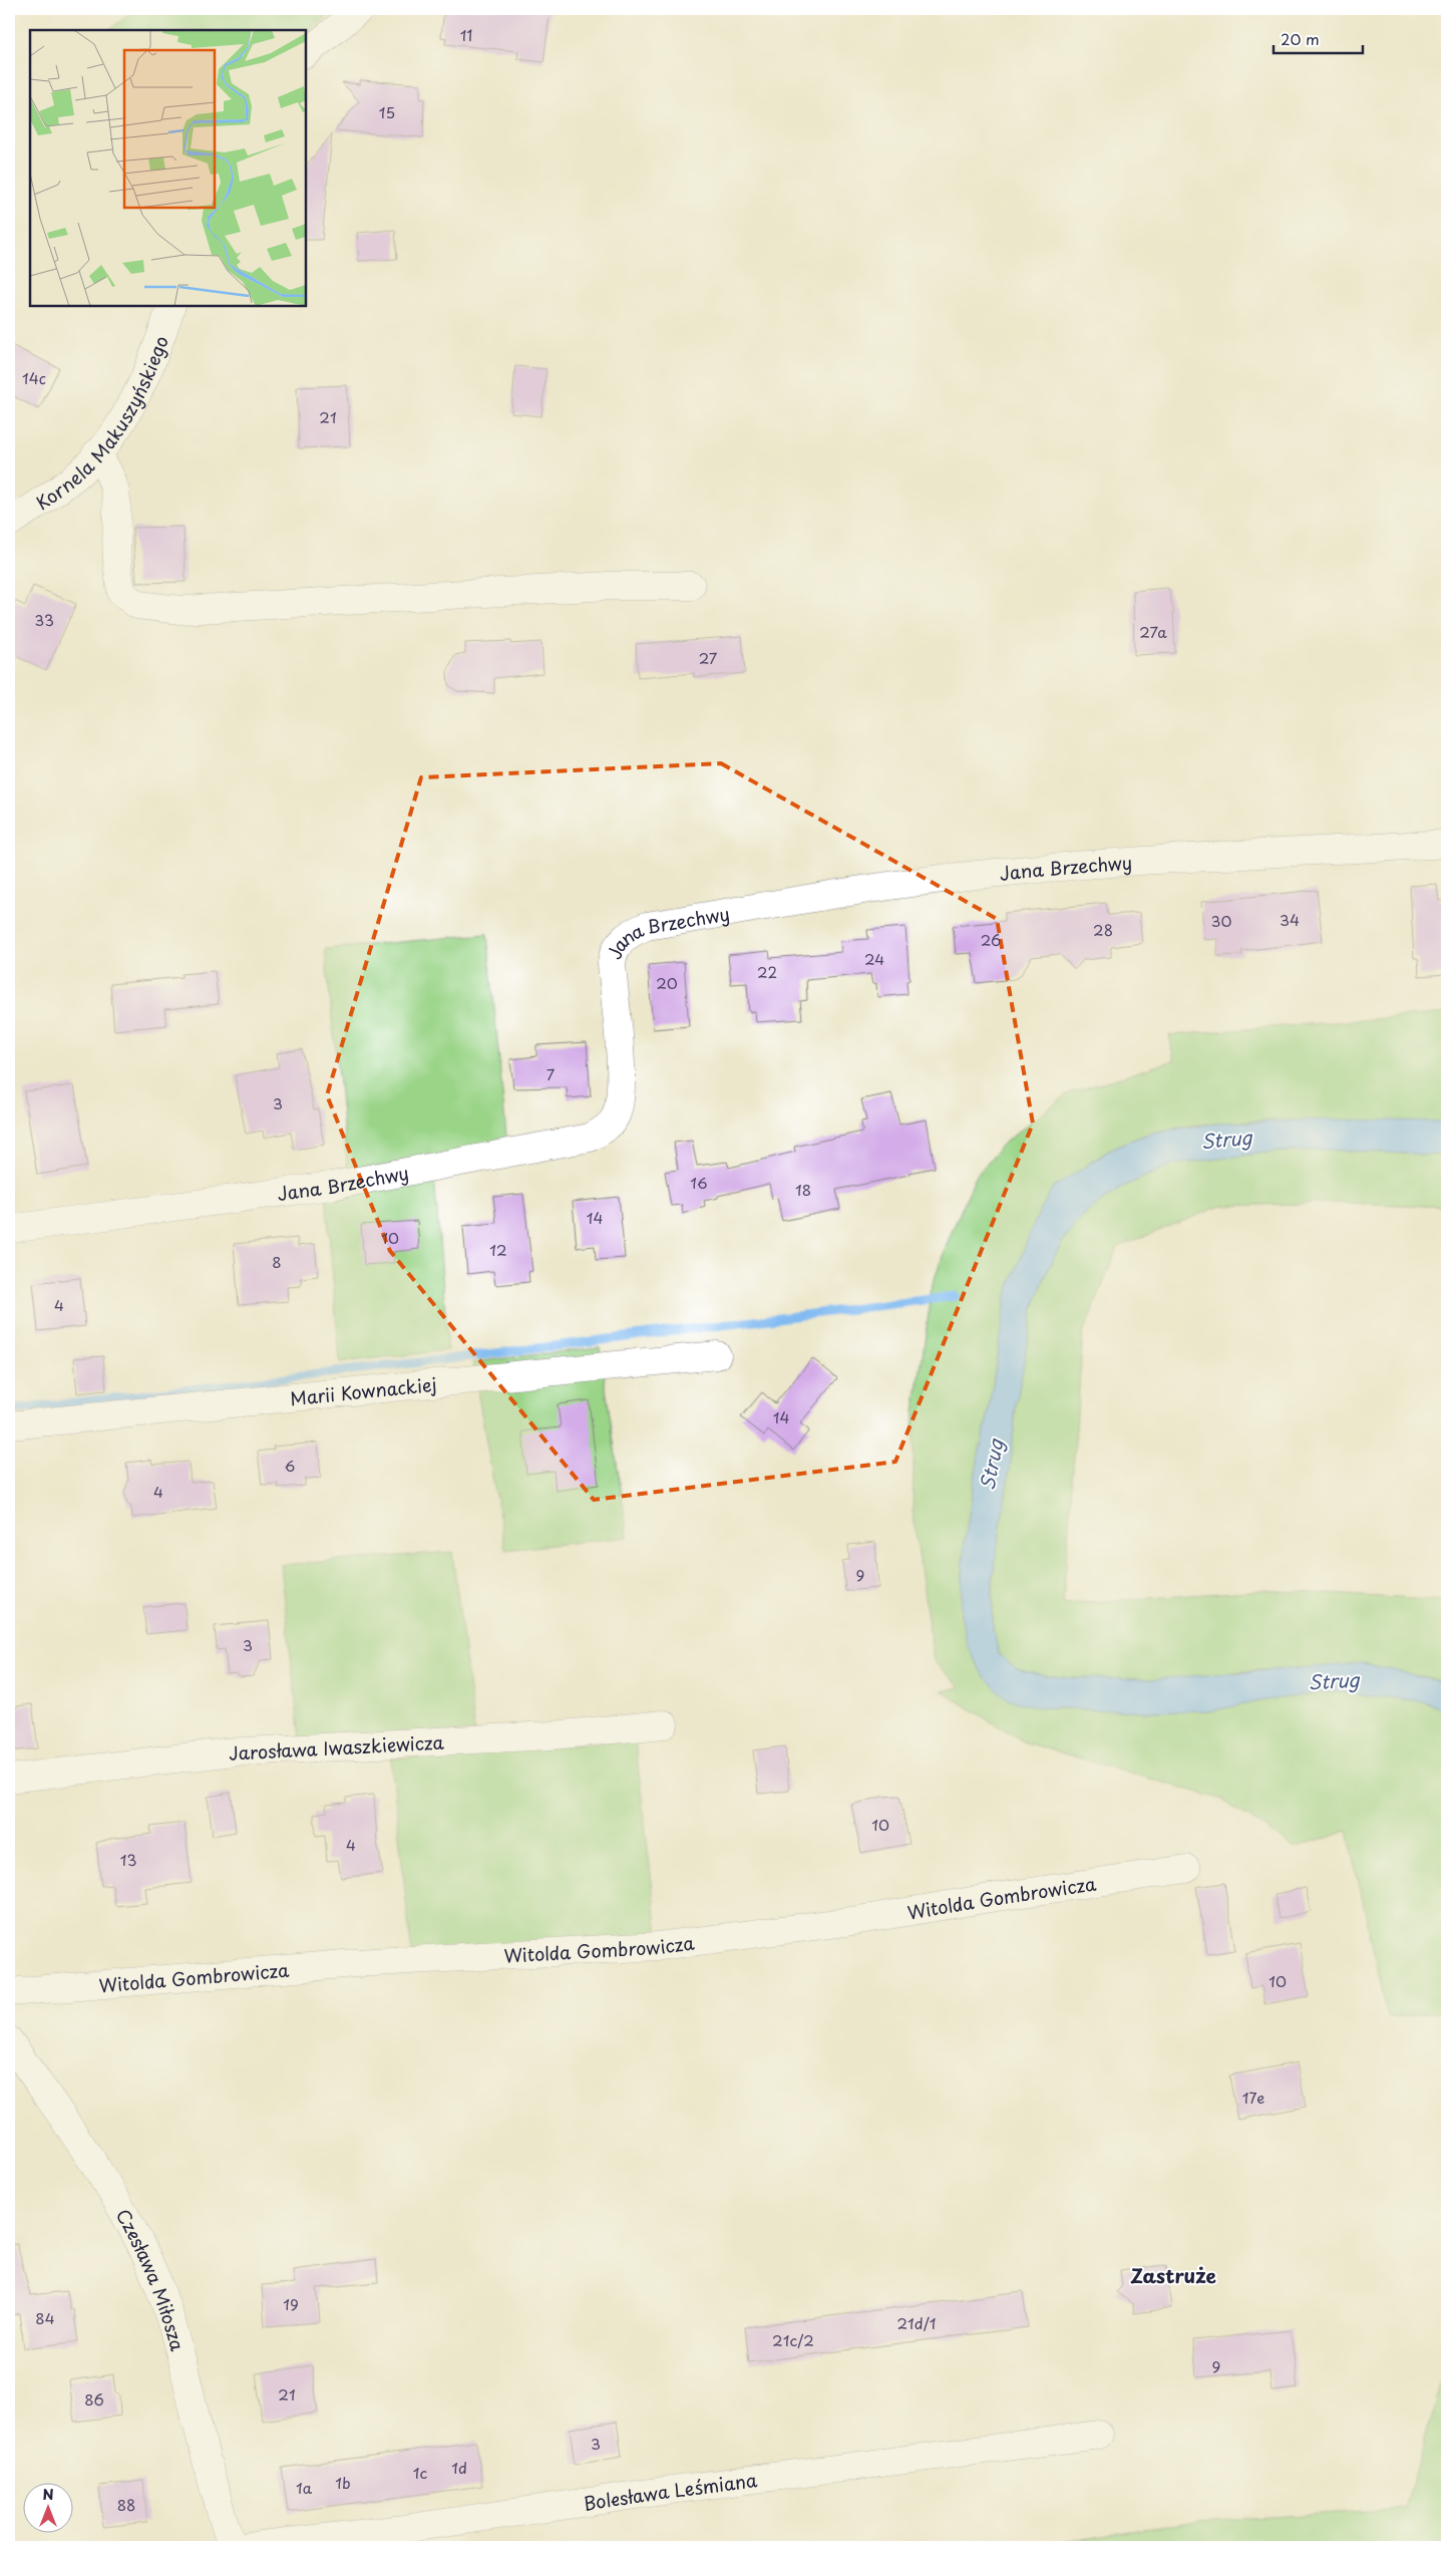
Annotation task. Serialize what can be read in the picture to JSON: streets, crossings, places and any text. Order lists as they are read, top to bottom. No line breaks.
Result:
{"streets":{"street":["Kornela Makuszyńskiego","Jana Brzechwy","Marii Kownackiej","Jarosława Iwaszkiewicza","Witolda Gombrowicza","Czesława Miłosza","Bolesława Leśmiana"]},"districts":["Zastruże"],"water":["Strug"],"house_numbers":["11","15","14c","21","33","27a","27","34","30","28","26","24","22","20","7","3","16","18","14","10","12","8","4","14","6","4","9","3","10","4","13","10","17e","19","84","21d/1","21c/2","9","21","86","3","1d","1c","1b","1a","88"],"scale_bar":"20 m","north":"top"}
